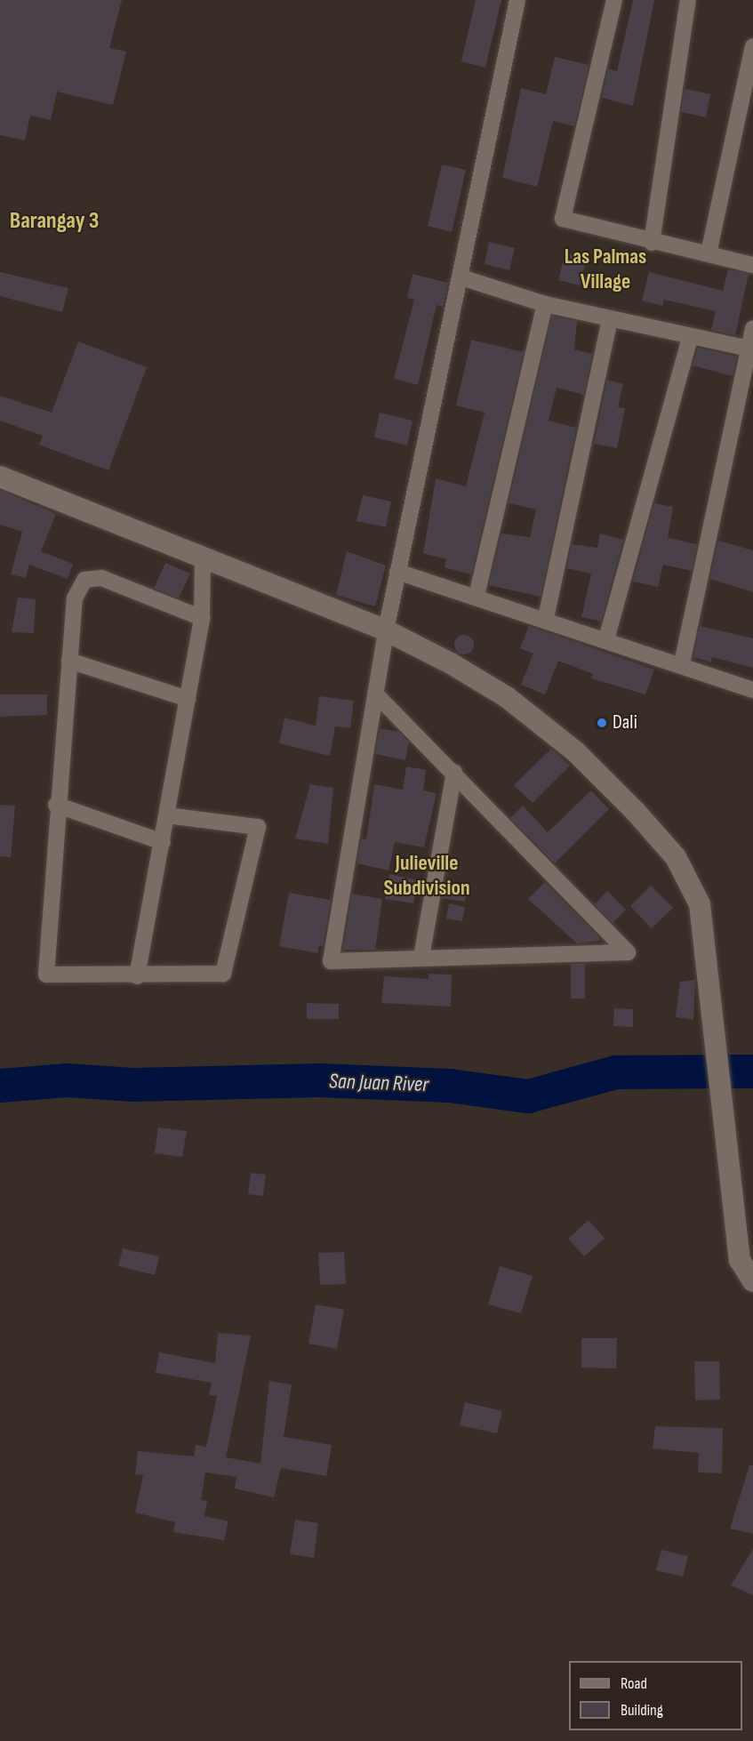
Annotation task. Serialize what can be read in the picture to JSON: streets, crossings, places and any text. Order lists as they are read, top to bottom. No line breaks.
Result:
{"districts":["Barangay 3","Las Palmas Village","Julieville Subdivision"],"water":["San Juan River"],"places":["Dali"],"legend":["Road","Building"]}
